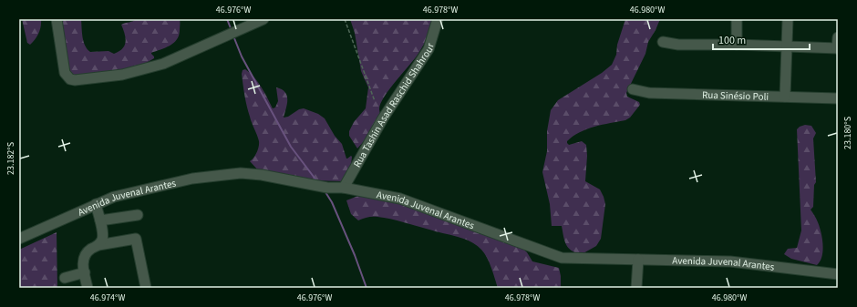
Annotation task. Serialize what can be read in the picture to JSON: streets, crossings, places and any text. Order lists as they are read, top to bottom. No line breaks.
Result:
{"streets":{"street":["Rua Sinésio Poli","Rua Tashin Asad Raschid Shahrour","Avenida Juvenal Arantes"]},"crossings":[["Rua Tashin Asad Raschid Shahrour","Avenida Juvenal Arantes"]],"scale_bar":"100 m","coordinates":["46.976°W","46.978°W","46.980°W","23.180°S","23.182°S","46.974°W"]}
